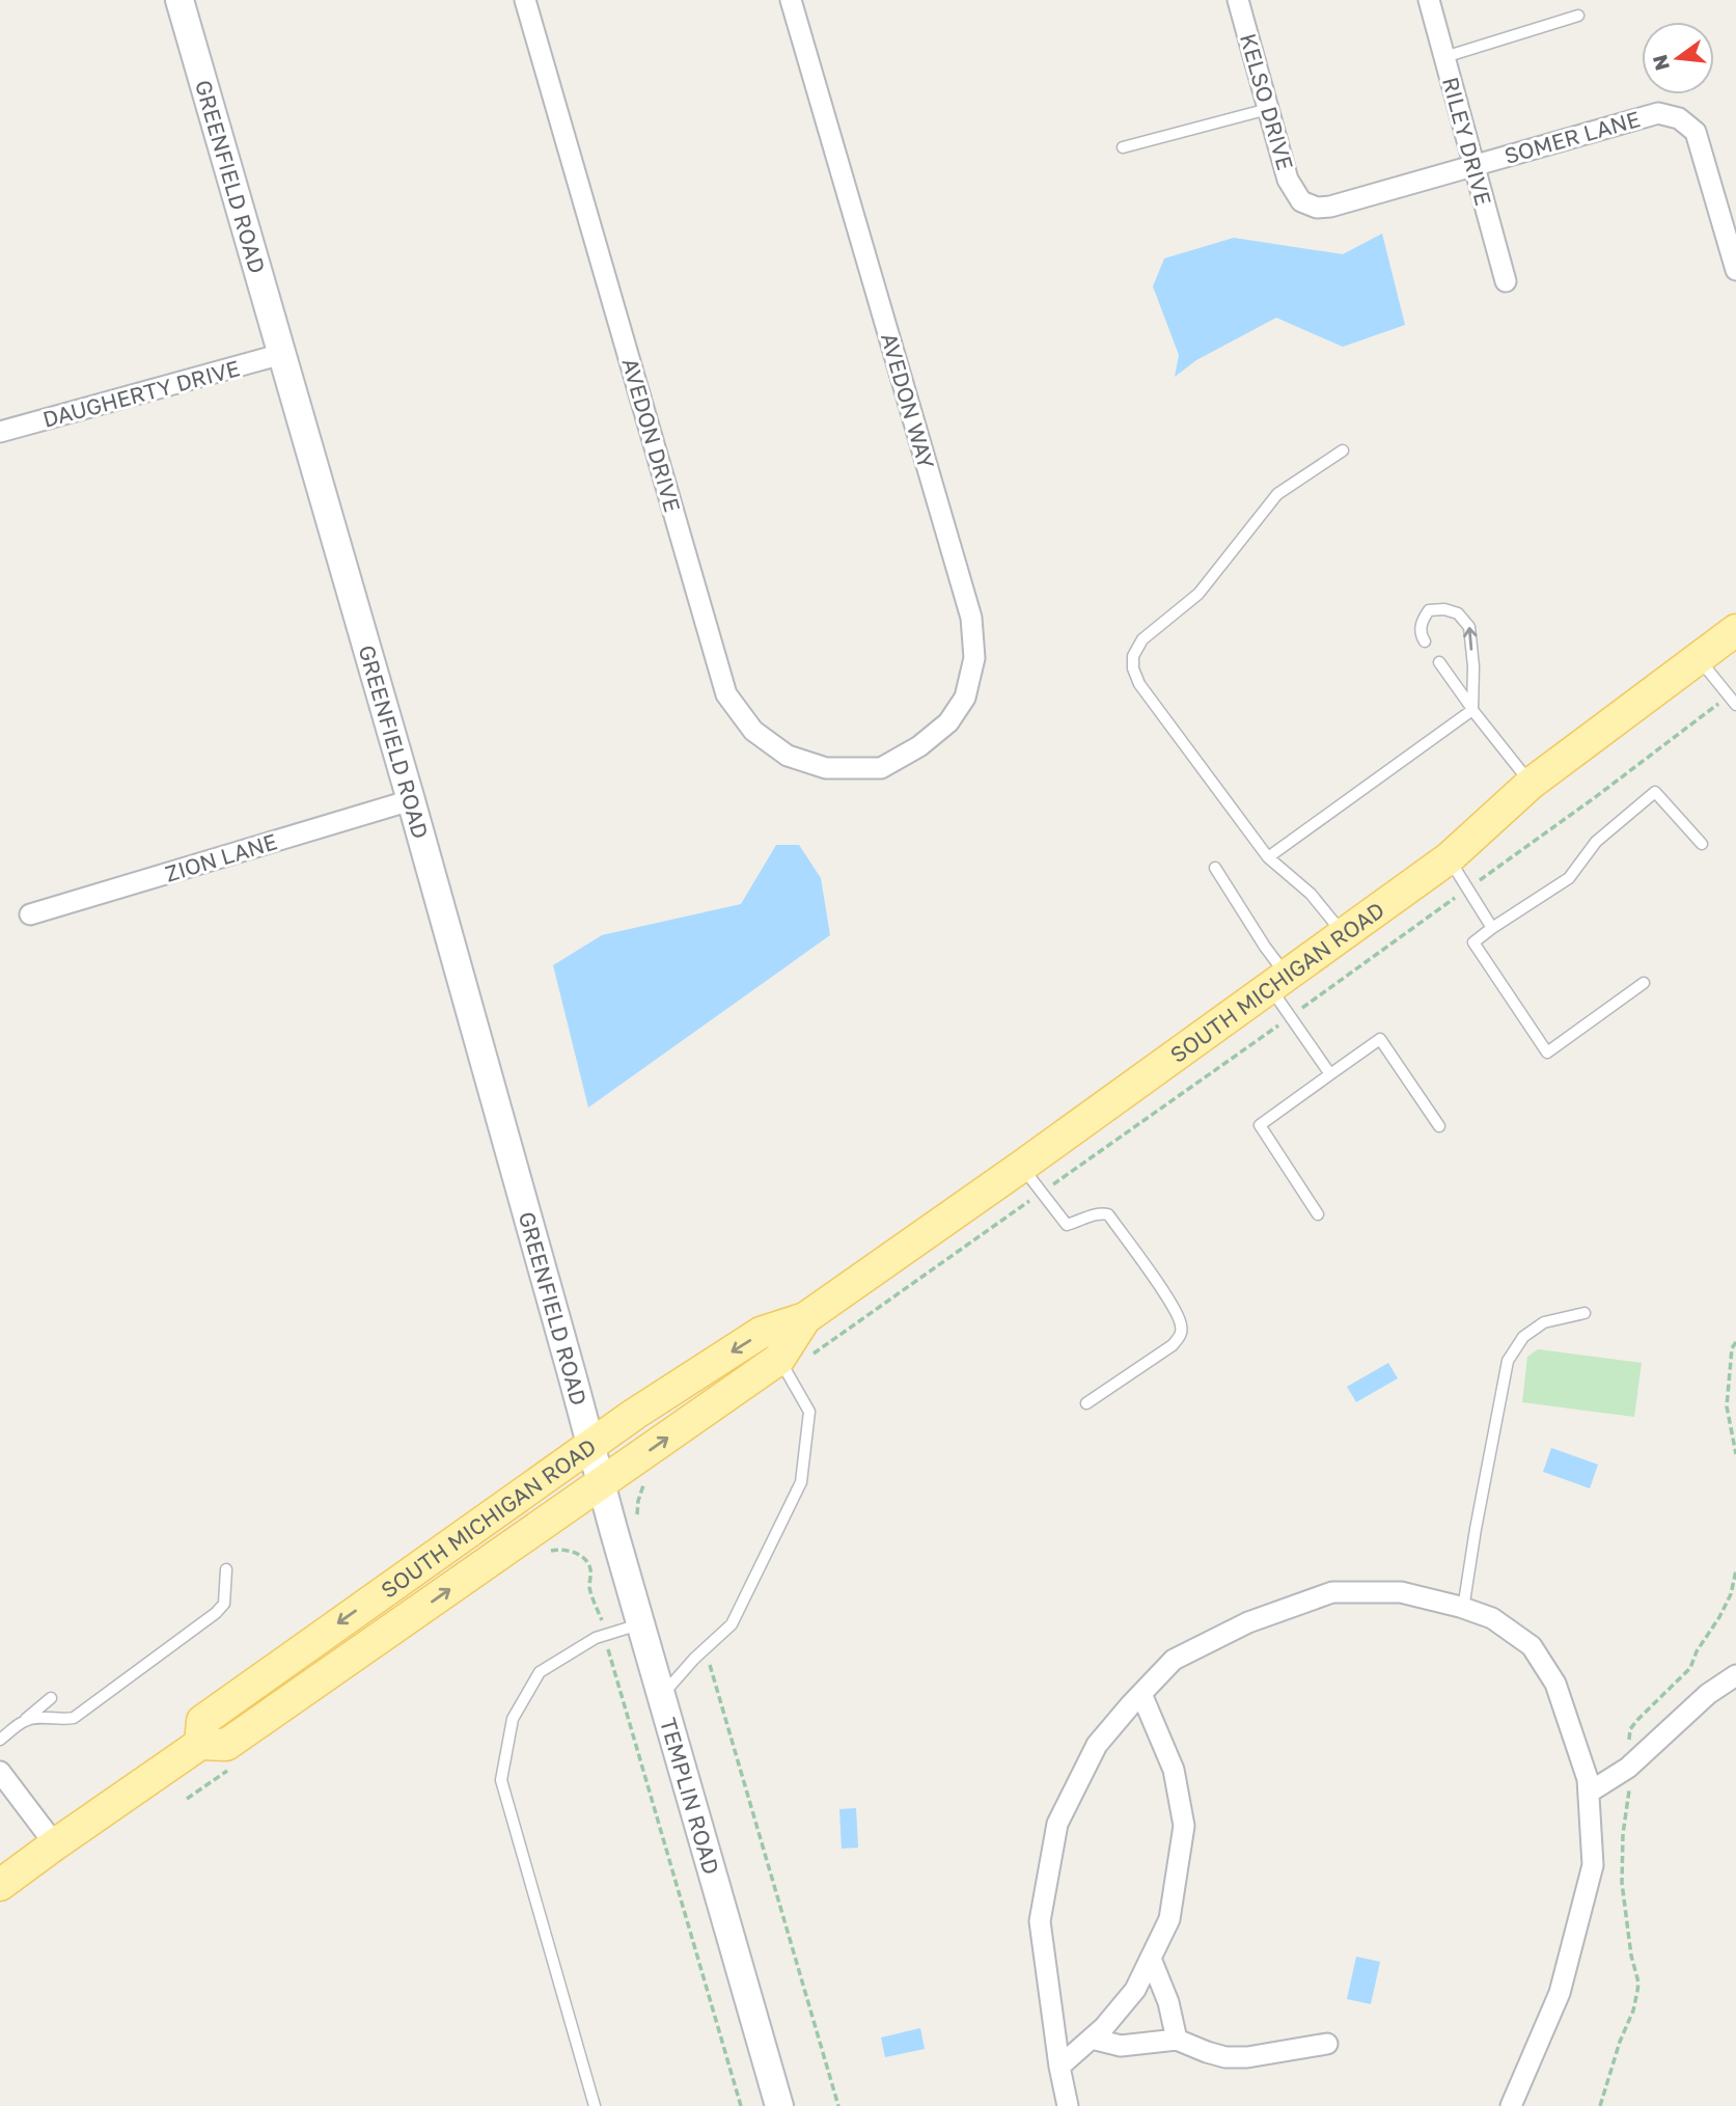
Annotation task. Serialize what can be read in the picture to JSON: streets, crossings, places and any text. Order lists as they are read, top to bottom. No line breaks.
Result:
{"streets":{"main road":["SOUTH MICHIGAN ROAD"],"street":["KELSO DRIVE","SOMER LANE","RILEY DRIVE","GREENFIELD ROAD","DAUGHERTY DRIVE","AVEDON WAY","AVEDON DRIVE","ZION LANE","TEMPLIN ROAD"]},"crossings":[["KELSO DRIVE","SOMER LANE"],["SOMER LANE","RILEY DRIVE"],["GREENFIELD ROAD","DAUGHERTY DRIVE"],["GREENFIELD ROAD","ZION LANE"],["GREENFIELD ROAD","SOUTH MICHIGAN ROAD"],["GREENFIELD ROAD","TEMPLIN ROAD"],["AVEDON WAY","AVEDON DRIVE"],["SOUTH MICHIGAN ROAD","TEMPLIN ROAD"]],"north":"left"}
